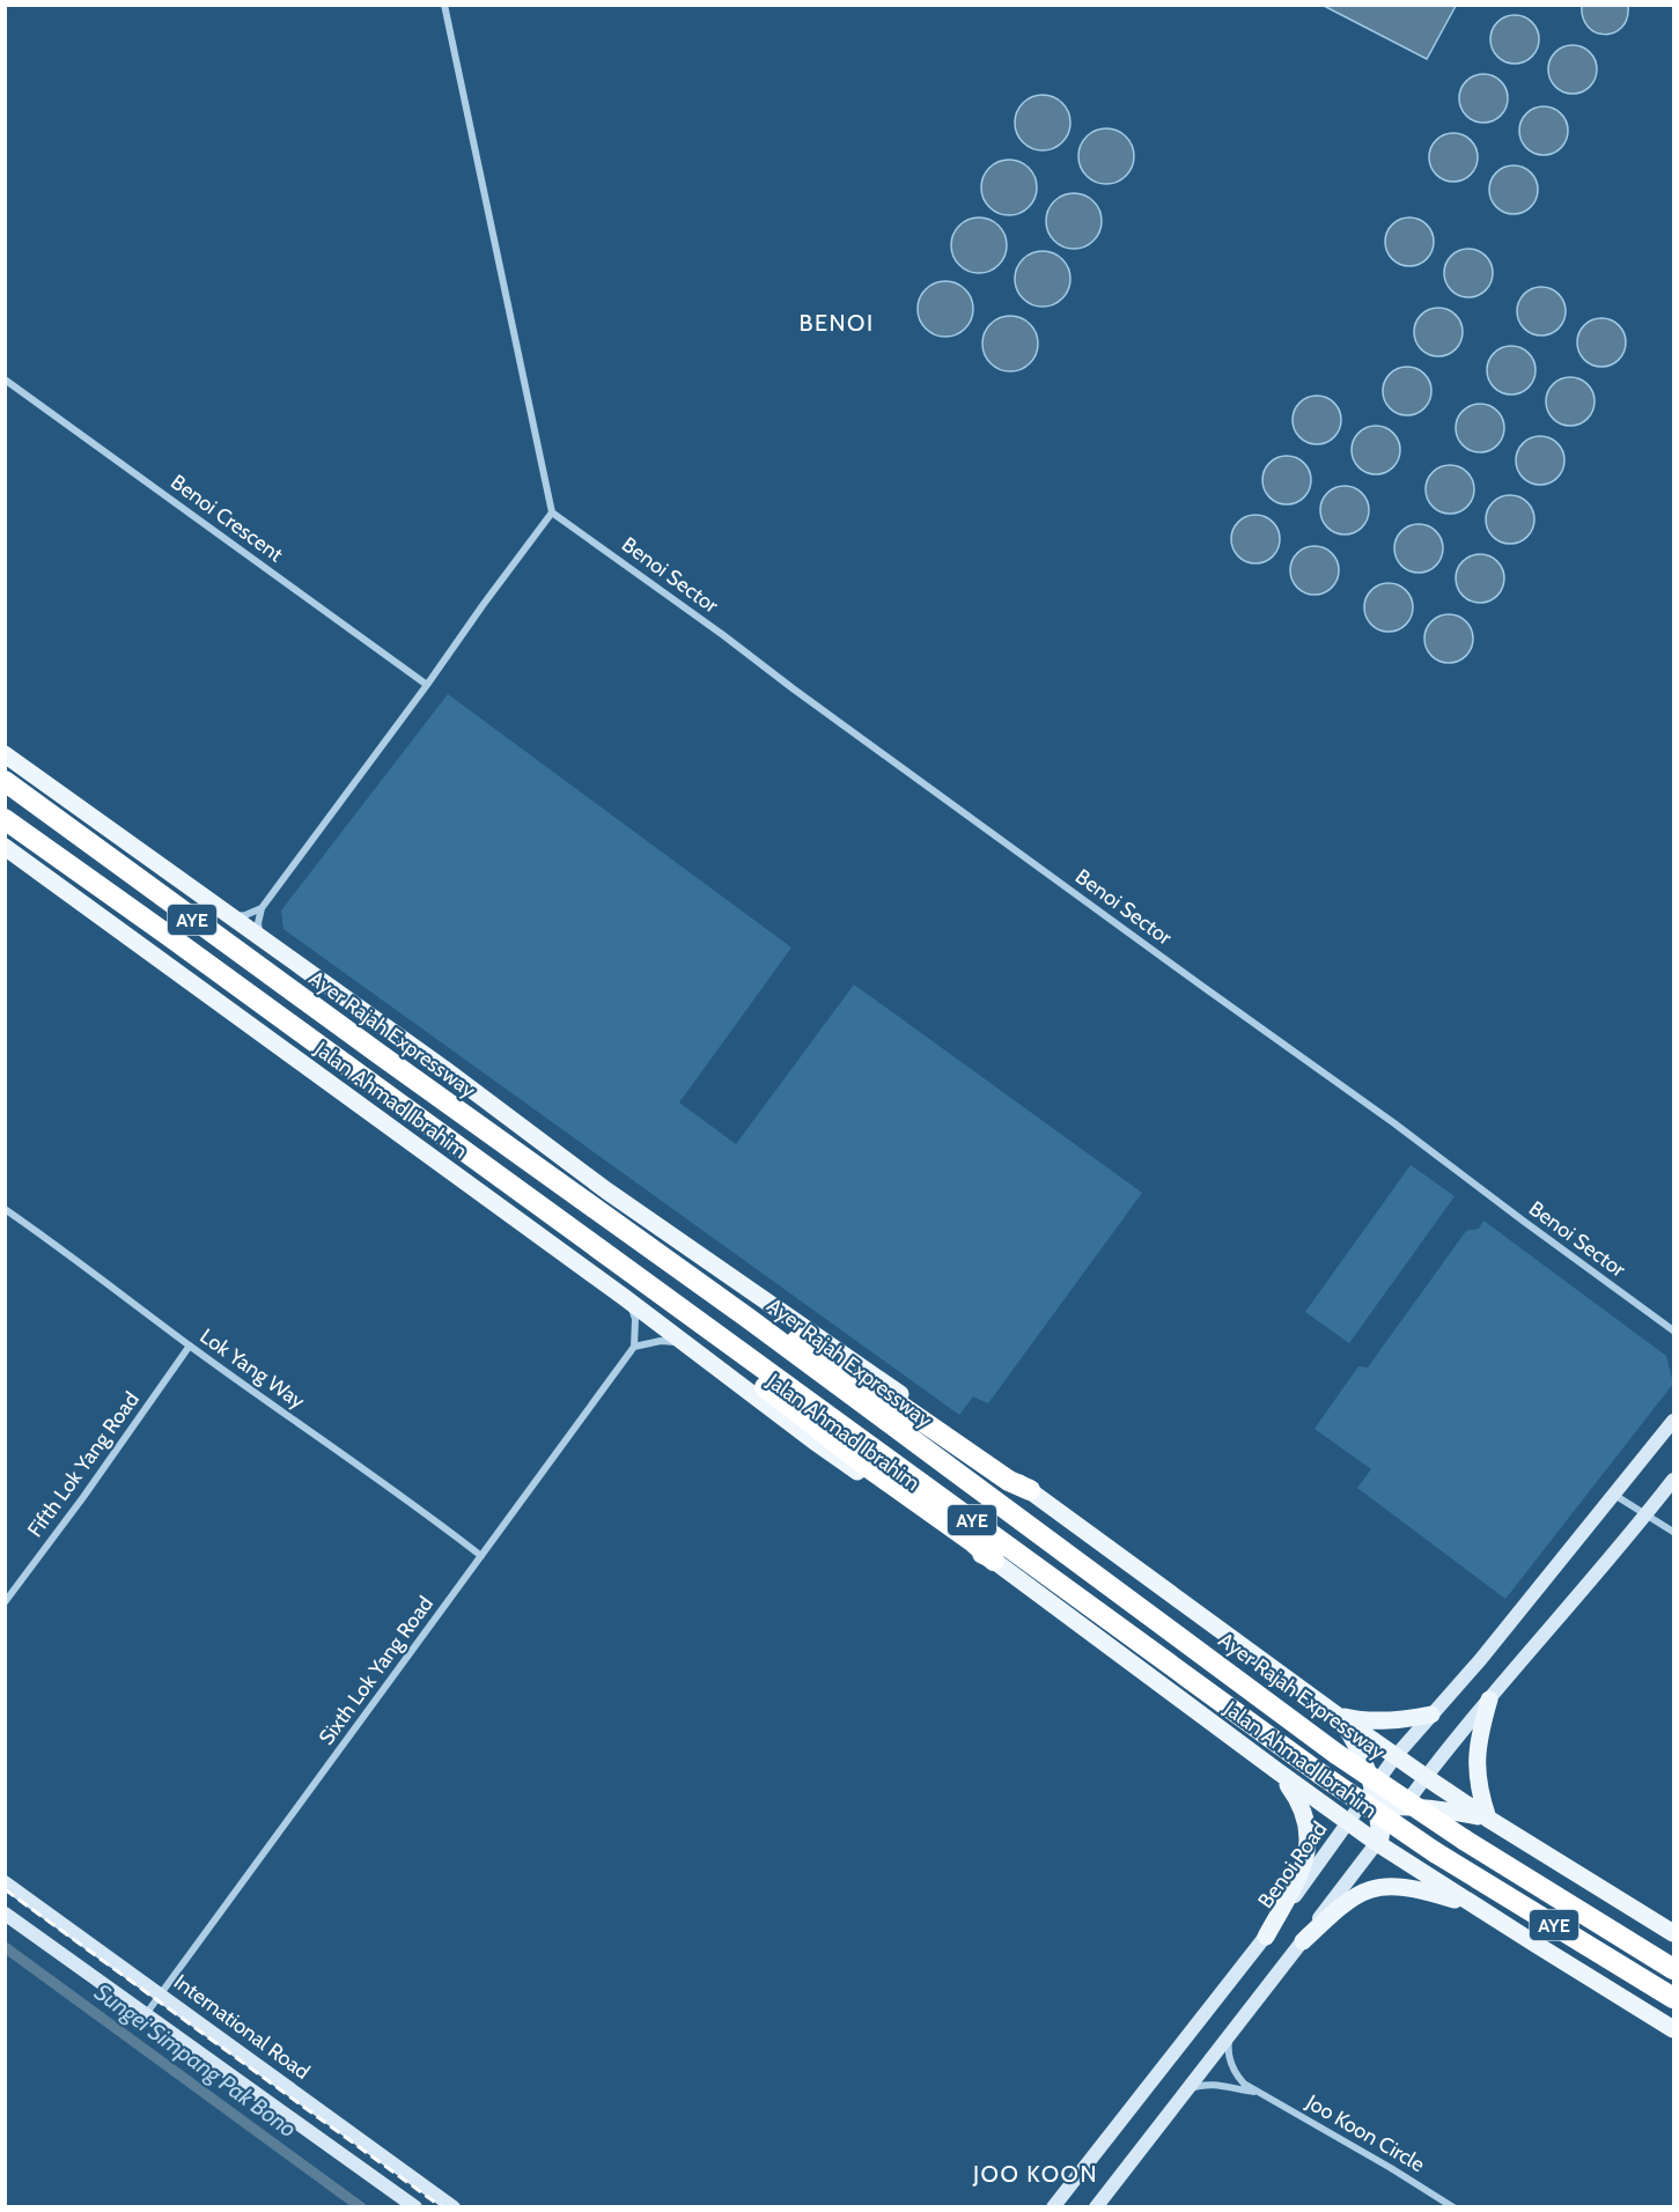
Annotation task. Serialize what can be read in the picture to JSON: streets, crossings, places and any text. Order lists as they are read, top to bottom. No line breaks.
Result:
{"streets":{"highway":["AYE","Ayer Rajah Expressway"],"main road":["Jalan Ahmad Ibrahim","Benoi Road","International Road"],"street":["Benoi Crescent","Benoi Sector","Lok Yang Way","Fifth Lok Yang Road","Sixth Lok Yang Road","Joo Koon Circle"]},"crossings":[["Jalan Ahmad Ibrahim","Benoi Road"],["Lok Yang Way","Fifth Lok Yang Road"],["Lok Yang Way","Sixth Lok Yang Road"],["Sixth Lok Yang Road","International Road"]],"districts":["BENOI","JOO KOON"],"water":["Sungei Simpang Pak Bono"]}
